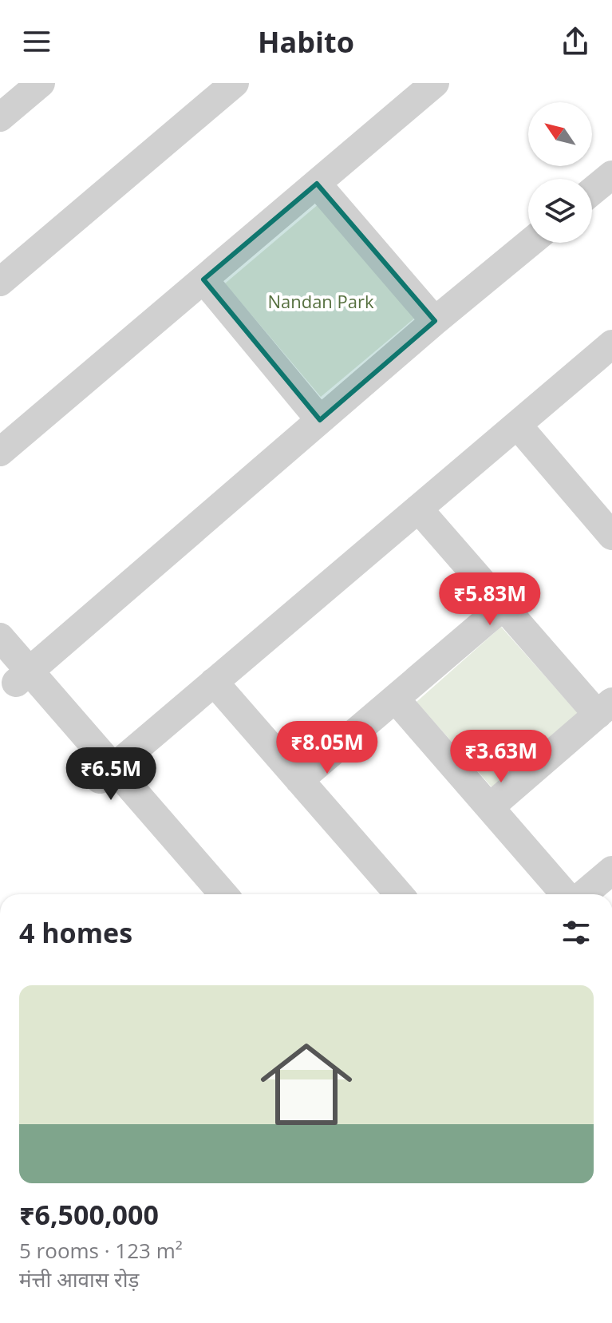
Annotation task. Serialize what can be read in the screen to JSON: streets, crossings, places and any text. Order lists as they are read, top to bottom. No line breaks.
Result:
{"parks":["Nandan Park"],"north":"top left","page":{"header":"Habito","price":["₹5.83M","₹8.05M","₹3.63M","₹6.5M"],"heading":"4 homes","list":[{"name":"₹6,500,000","note":"5 rooms · 123 m² · मंत्ती आवास रोड़"}]}}
